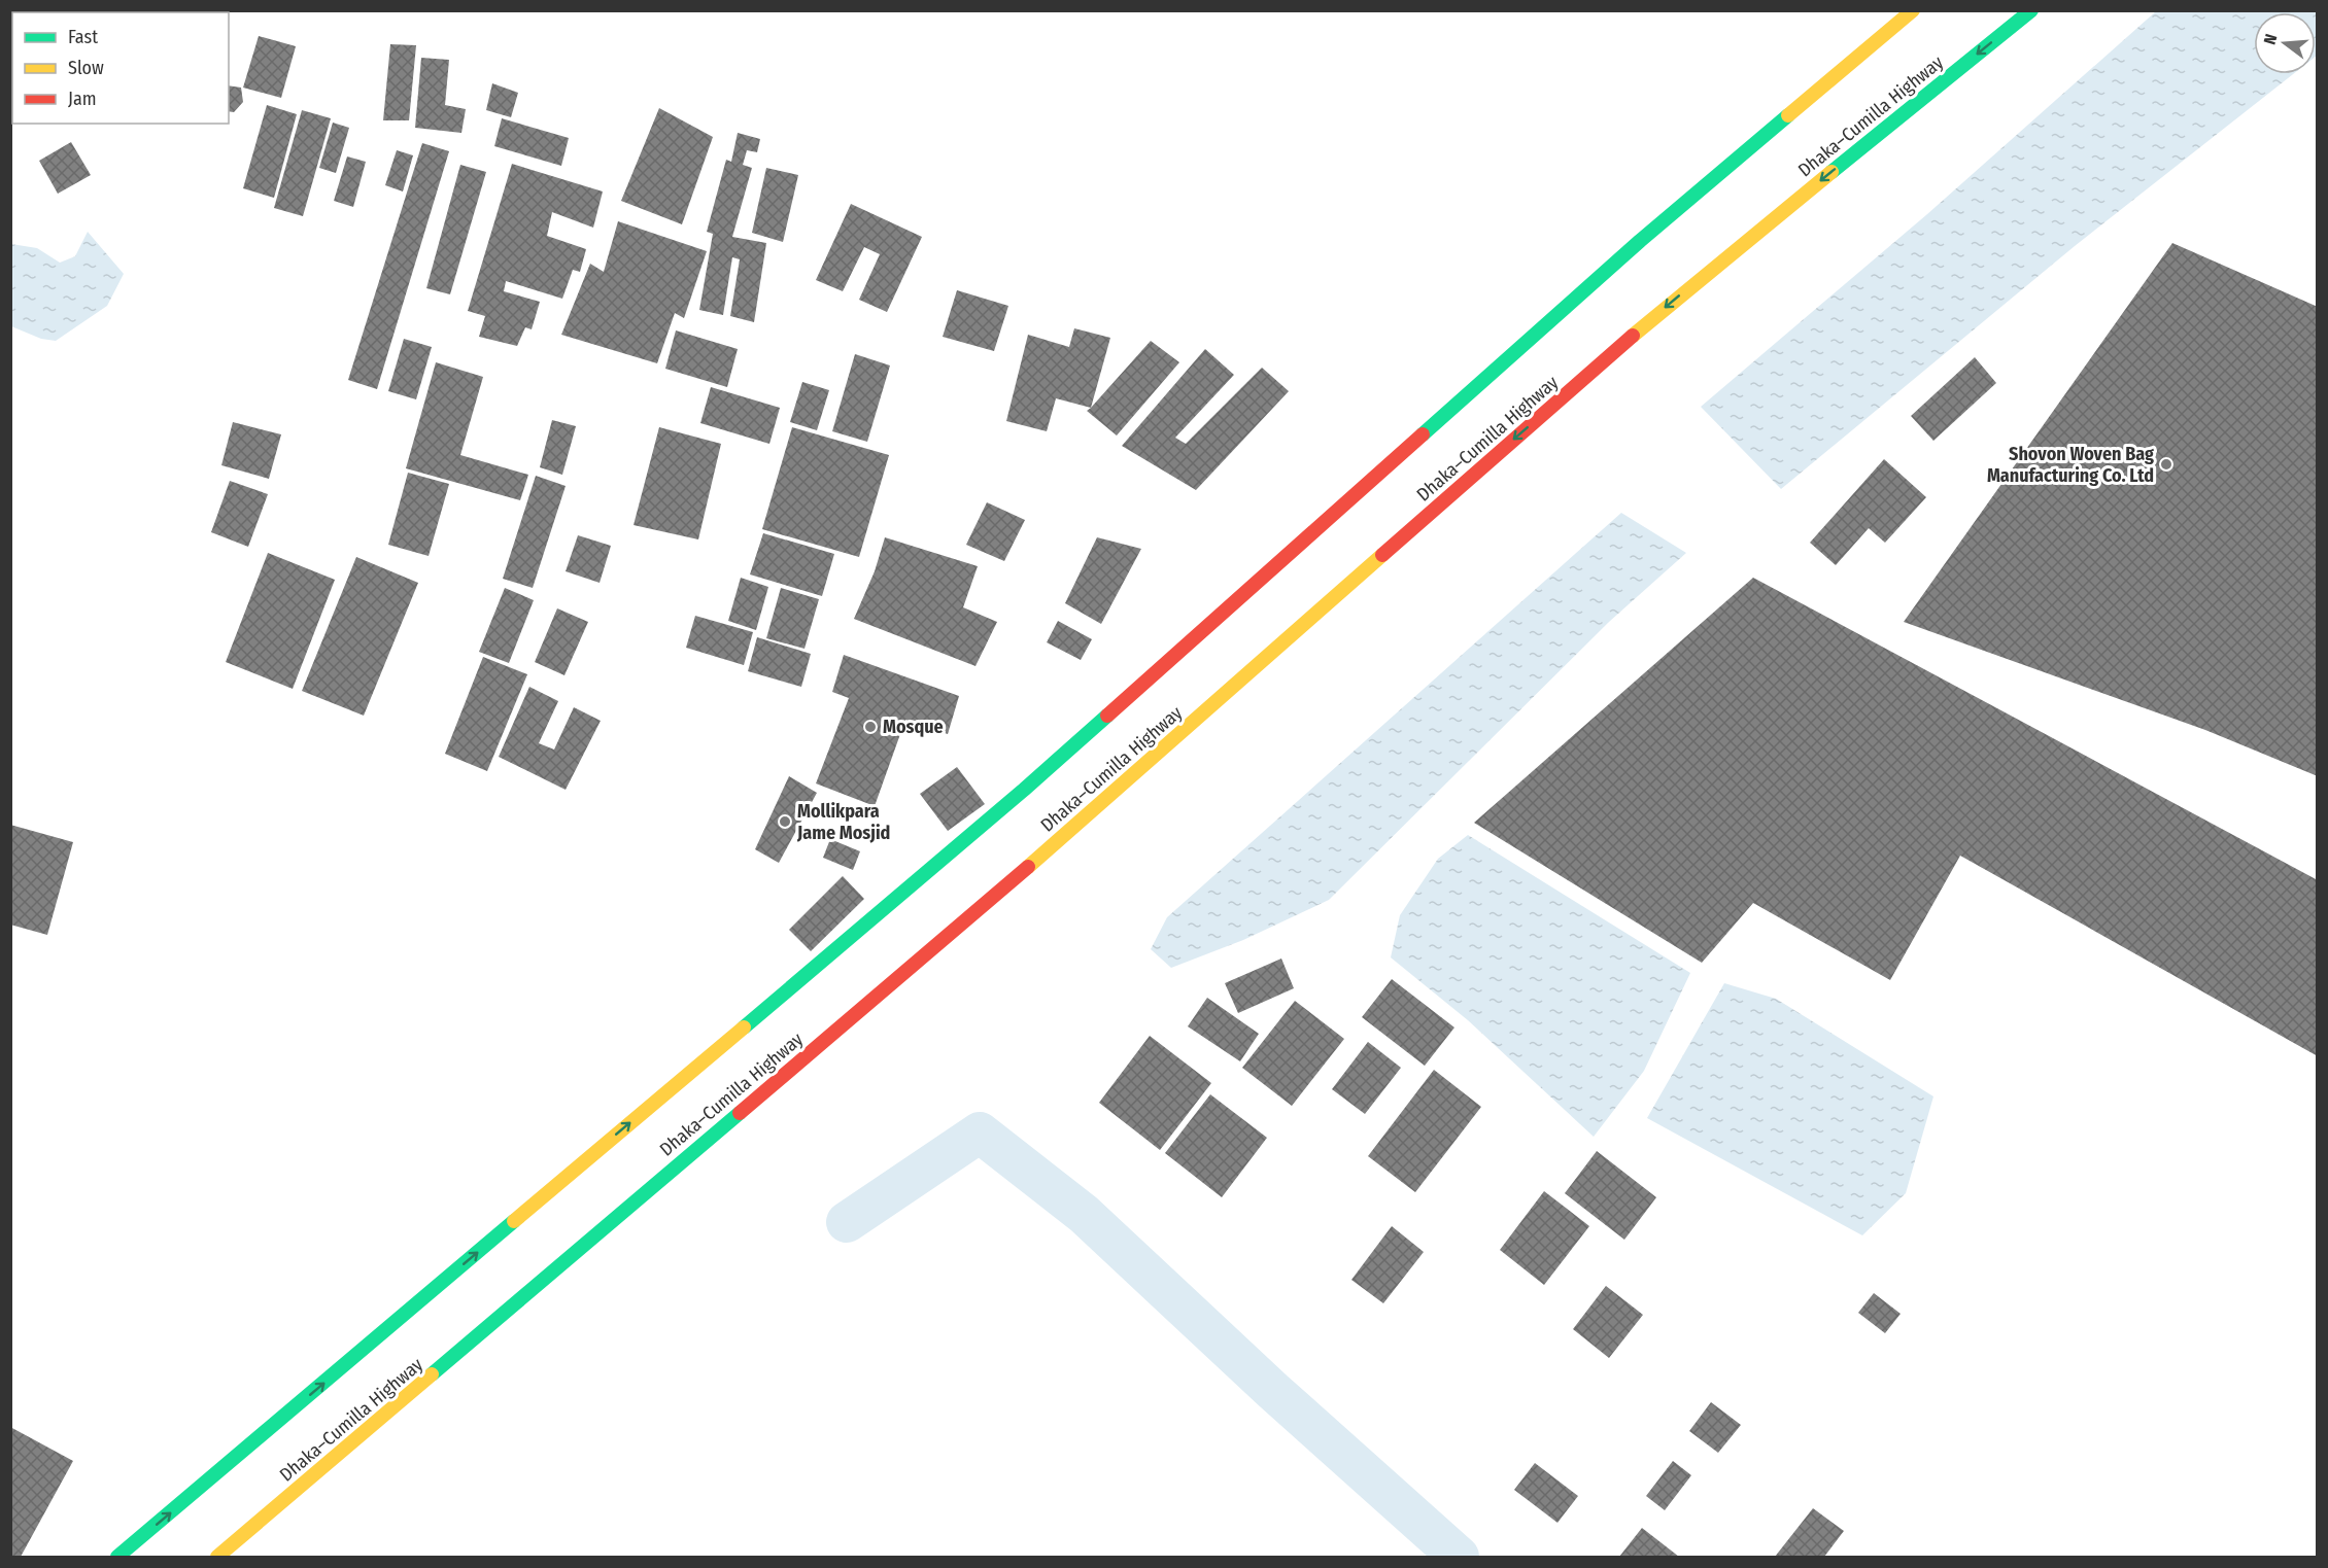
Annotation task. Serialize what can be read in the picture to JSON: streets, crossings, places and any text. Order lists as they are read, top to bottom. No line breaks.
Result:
{"streets":{"highway":["Dhaka–Cumilla Highway"]},"places":["Shovon Woven Bag Manufacturing Co. Ltd","Mosque","Mollikpara Jame Mosjid"],"legend":["Fast","Slow","Jam"],"north":"left"}
